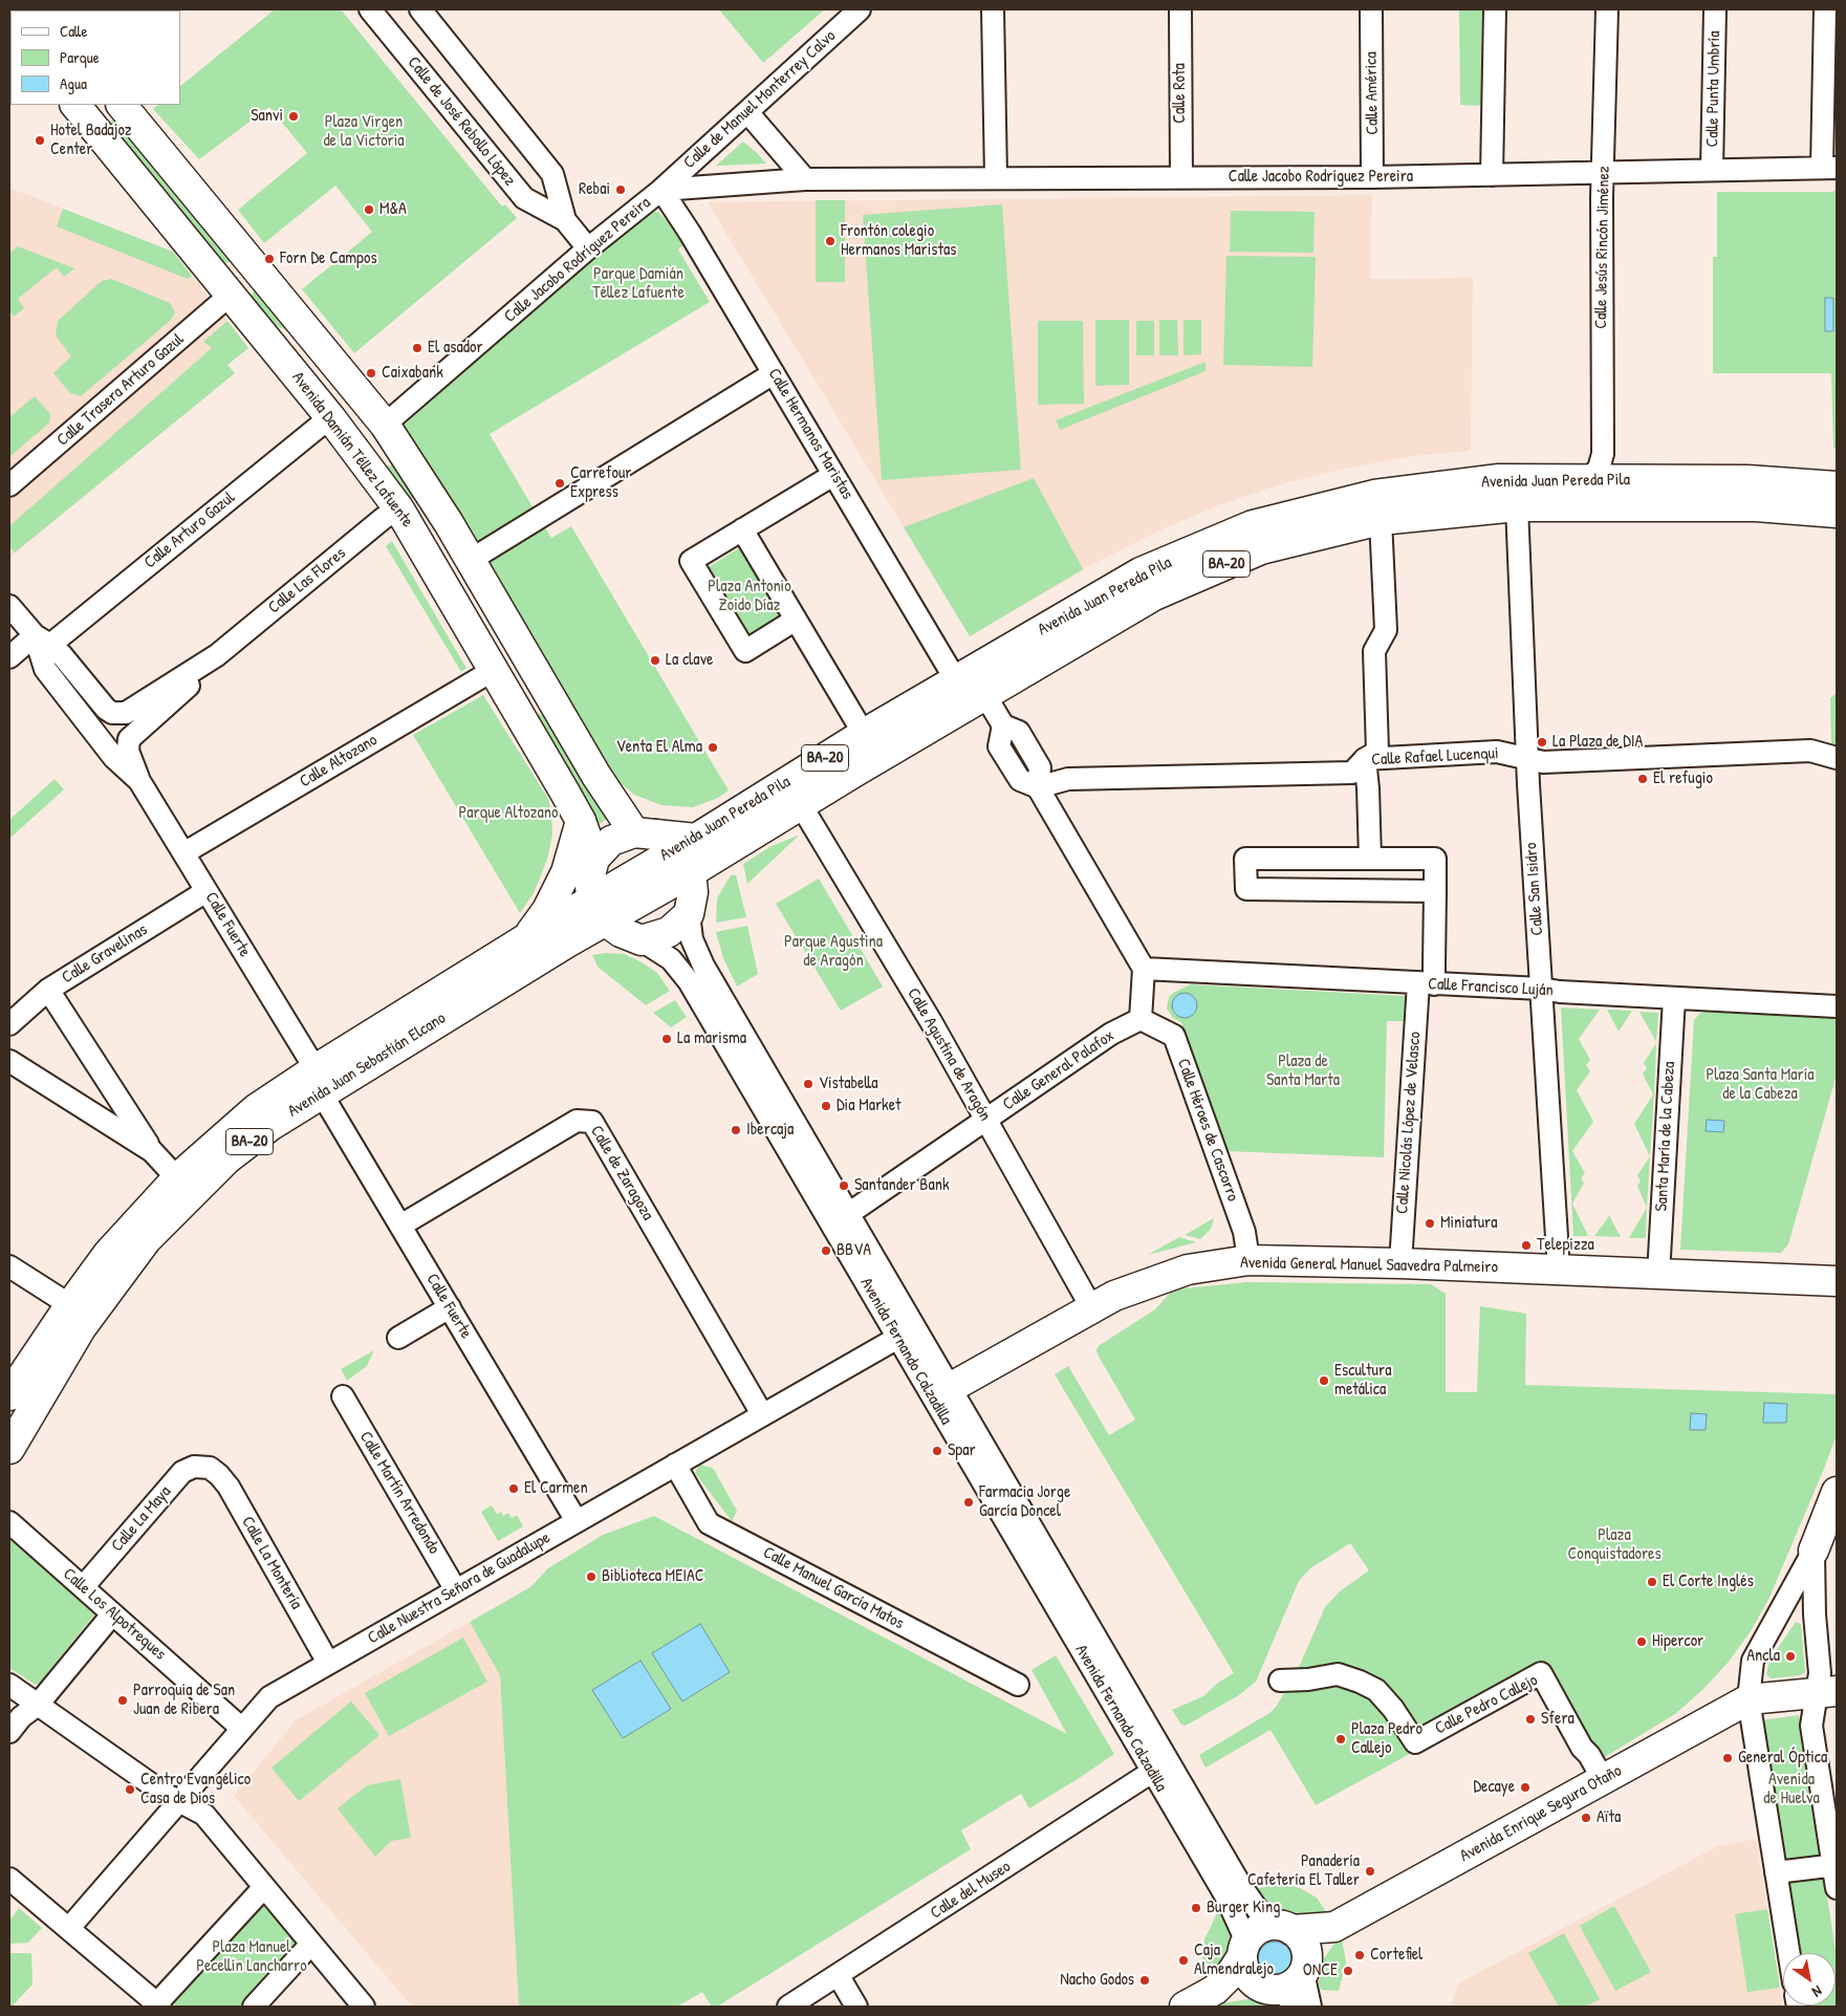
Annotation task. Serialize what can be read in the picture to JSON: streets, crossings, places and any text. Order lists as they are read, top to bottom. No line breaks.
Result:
{"streets":{"main road":["Avenida Damián Téllez Lafuente","Avenida Juan Pereda Pila","BA-20","Avenida Juan Sebastián Elcano","Avenida General Manuel Saavedra Palmeiro","Avenida Enrique Segura Otaño"],"street":["Calle Punta Umbría","Calle Rota","Calle América","Calle de Manuel Monterrey Calvo","Calle de José Rebollo López","Calle Jacobo Rodríguez Pereira","Calle Jesús Rincón Jiménez","Calle Trasera Arturo Gazul","Calle Hermanos Maristas","Calle Arturo Gazul","Calle Las Flores","Calle Rafael Lucenqui","Calle Altozano","Calle San Isidro","Calle Fuerte","Calle Gravelinas","Calle Francisco Luján","Calle Agustina de Aragón","Calle General Palafox","Calle Nicolás López de Velasco","Calle Héroes de Cascorro","Santa María de la Cabeza","Calle de Zaragoza","Avenida Fernando Calzadilla","Calle Martín Arredondo","Calle La Maya","Calle La Montería","Calle Nuestra Señora de Guadalupe","Calle Manuel García Matos","Calle Los Alpotreques","Calle Pedro Callejo","Calle del Museo"]},"crossings":[["Calle Punta Umbría","Calle Jacobo Rodríguez Pereira"],["Calle Rota","Calle Jacobo Rodríguez Pereira"],["Calle América","Calle Jacobo Rodríguez Pereira"],["Calle de Manuel Monterrey Calvo","Calle Jacobo Rodríguez Pereira"],["Calle de Manuel Monterrey Calvo","Calle Hermanos Maristas"],["Calle de José Rebollo López","Calle Jacobo Rodríguez Pereira"],["Calle Jacobo Rodríguez Pereira","Calle Jesús Rincón Jiménez"],["Calle Jacobo Rodríguez Pereira","Calle Hermanos Maristas"],["Calle Jacobo Rodríguez Pereira","Avenida Damián Téllez Lafuente"],["Calle Jesús Rincón Jiménez","Avenida Juan Pereda Pila"],["Calle Trasera Arturo Gazul","Avenida Damián Téllez Lafuente"],["Calle Hermanos Maristas","Avenida Juan Pereda Pila"],["Avenida Damián Téllez Lafuente","Avenida Juan Pereda Pila"],["Avenida Damián Téllez Lafuente","Calle Arturo Gazul"],["Avenida Damián Téllez Lafuente","Calle Las Flores"],["Avenida Damián Téllez Lafuente","Calle Altozano"],["Avenida Damián Téllez Lafuente","Avenida Juan Sebastián Elcano"],["Avenida Damián Téllez Lafuente","Avenida Fernando Calzadilla"],["Avenida Juan Pereda Pila","Calle San Isidro"],["Avenida Juan Pereda Pila","Calle Agustina de Aragón"],["Avenida Juan Pereda Pila","Avenida Juan Sebastián Elcano"],["Avenida Juan Pereda Pila","Avenida Fernando Calzadilla"],["Calle Arturo Gazul","Calle Fuerte"],["Calle Las Flores","Calle Fuerte"],["Calle Rafael Lucenqui","Calle San Isidro"],["Calle Altozano","Calle Fuerte"],["Calle San Isidro","Calle Francisco Luján"],["Calle San Isidro","Avenida General Manuel Saavedra Palmeiro"],["Calle Fuerte","Calle Gravelinas"],["Calle Fuerte","Avenida Juan Sebastián Elcano"],["Calle Fuerte","Calle de Zaragoza"],["Calle Fuerte","Calle Nuestra Señora de Guadalupe"],["Calle Francisco Luján","Calle Nicolás López de Velasco"],["Calle Francisco Luján","Santa María de la Cabeza"],["Calle Agustina de Aragón","Calle General Palafox"],["Calle Agustina de Aragón","Avenida General Manuel Saavedra Palmeiro"],["Avenida Juan Sebastián Elcano","Avenida Fernando Calzadilla"],["Calle General Palafox","Calle Héroes de Cascorro"],["Calle General Palafox","Avenida Fernando Calzadilla"],["Calle Nicolás López de Velasco","Avenida General Manuel Saavedra Palmeiro"],["Calle Héroes de Cascorro","Avenida General Manuel Saavedra Palmeiro"],["Santa María de la Cabeza","Avenida General Manuel Saavedra Palmeiro"],["Calle de Zaragoza","Calle Nuestra Señora de Guadalupe"],["Avenida General Manuel Saavedra Palmeiro","Avenida Fernando Calzadilla"],["Avenida Fernando Calzadilla","Calle Nuestra Señora de Guadalupe"],["Avenida Fernando Calzadilla","Avenida Enrique Segura Otaño"],["Avenida Fernando Calzadilla","Calle del Museo"],["Calle Martín Arredondo","Calle Nuestra Señora de Guadalupe"],["Calle La Maya","Calle La Montería"],["Calle La Maya","Calle Los Alpotreques"],["Calle La Montería","Calle Nuestra Señora de Guadalupe"],["Calle Nuestra Señora de Guadalupe","Calle Manuel García Matos"],["Calle Nuestra Señora de Guadalupe","Calle Los Alpotreques"],["Calle Pedro Callejo","Avenida Enrique Segura Otaño"]],"parks":["Plaza Virgen de la Victoria","Parque Damián Téllez Lafuente","Plaza Antonio Zoido Díaz","Parque Altozano","Parque Agustina de Aragón","Plaza de Santa Marta","Plaza Santa María de la Cabeza","Plaza Conquistadores","Avenida de Huelva","Plaza Manuel Pecellín Lancharro"],"places":["Sanvi","Hotel Badajoz Center","Rebai","M&A","Frontón colegio Hermanos Maristas","Forn De Campos","El asador","Caixabank","Carrefour Express","La clave","La Plaza de DIA","Venta El Alma","El refugio","La marisma","Vistabella","Dia Market","Ibercaja","Santander Bank","Miniatura","Telepizza","BBVA","Escultura metálica","Spar","El Carmen","Farmacia Jorge García Doncel","Biblioteca MEIAC","El Corte Inglés","Hipercor","Ancla","Parroquia de San Juan de Ribera","Sfera","Plaza Pedro Callejo","General Óptica","Decaye","Centro Evangélico Casa de Dios","Aïta","Panadería Cafetería El Taller","Burger King","Cortefiel","Caja Almendralejo","ONCE","Nacho Godos"],"legend":["Calle","Parque","Agua"],"north":"bottom right"}
